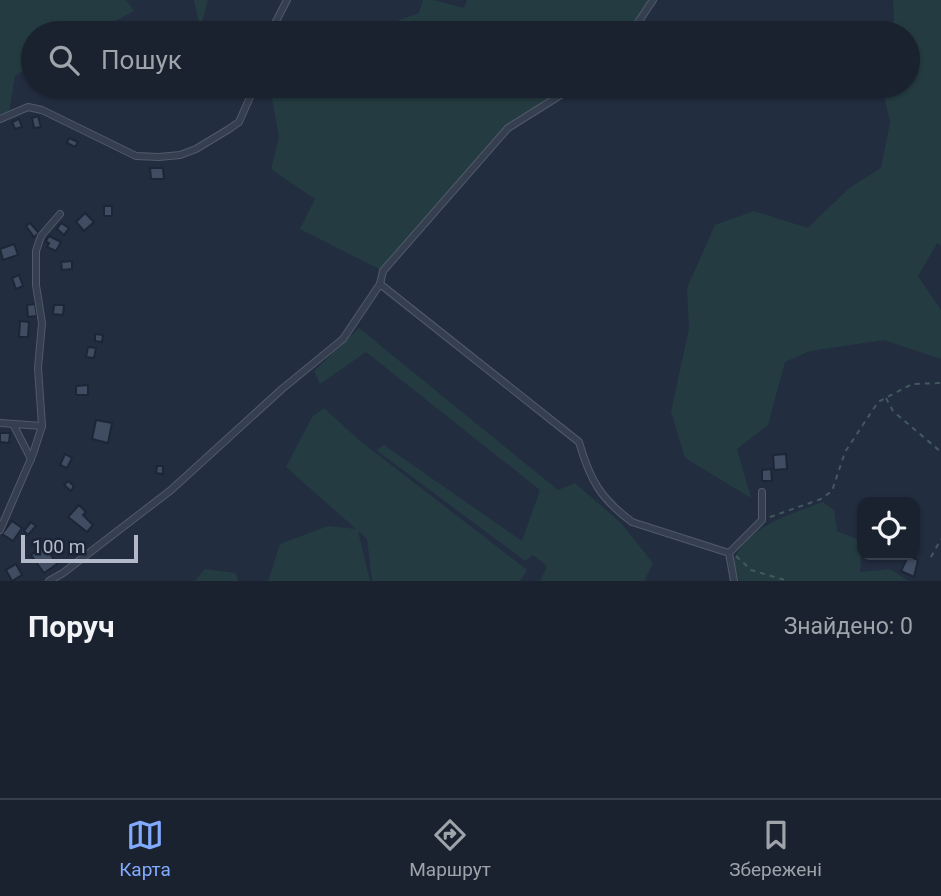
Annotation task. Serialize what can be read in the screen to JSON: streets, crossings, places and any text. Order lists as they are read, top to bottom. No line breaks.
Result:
{"scale_bar":"100 m","page":{"search":"Пошук","scale":"100 m","heading":["Поруч","Знайдено: 0"],"nav":["Карта","Маршрут","Збережені"]}}
